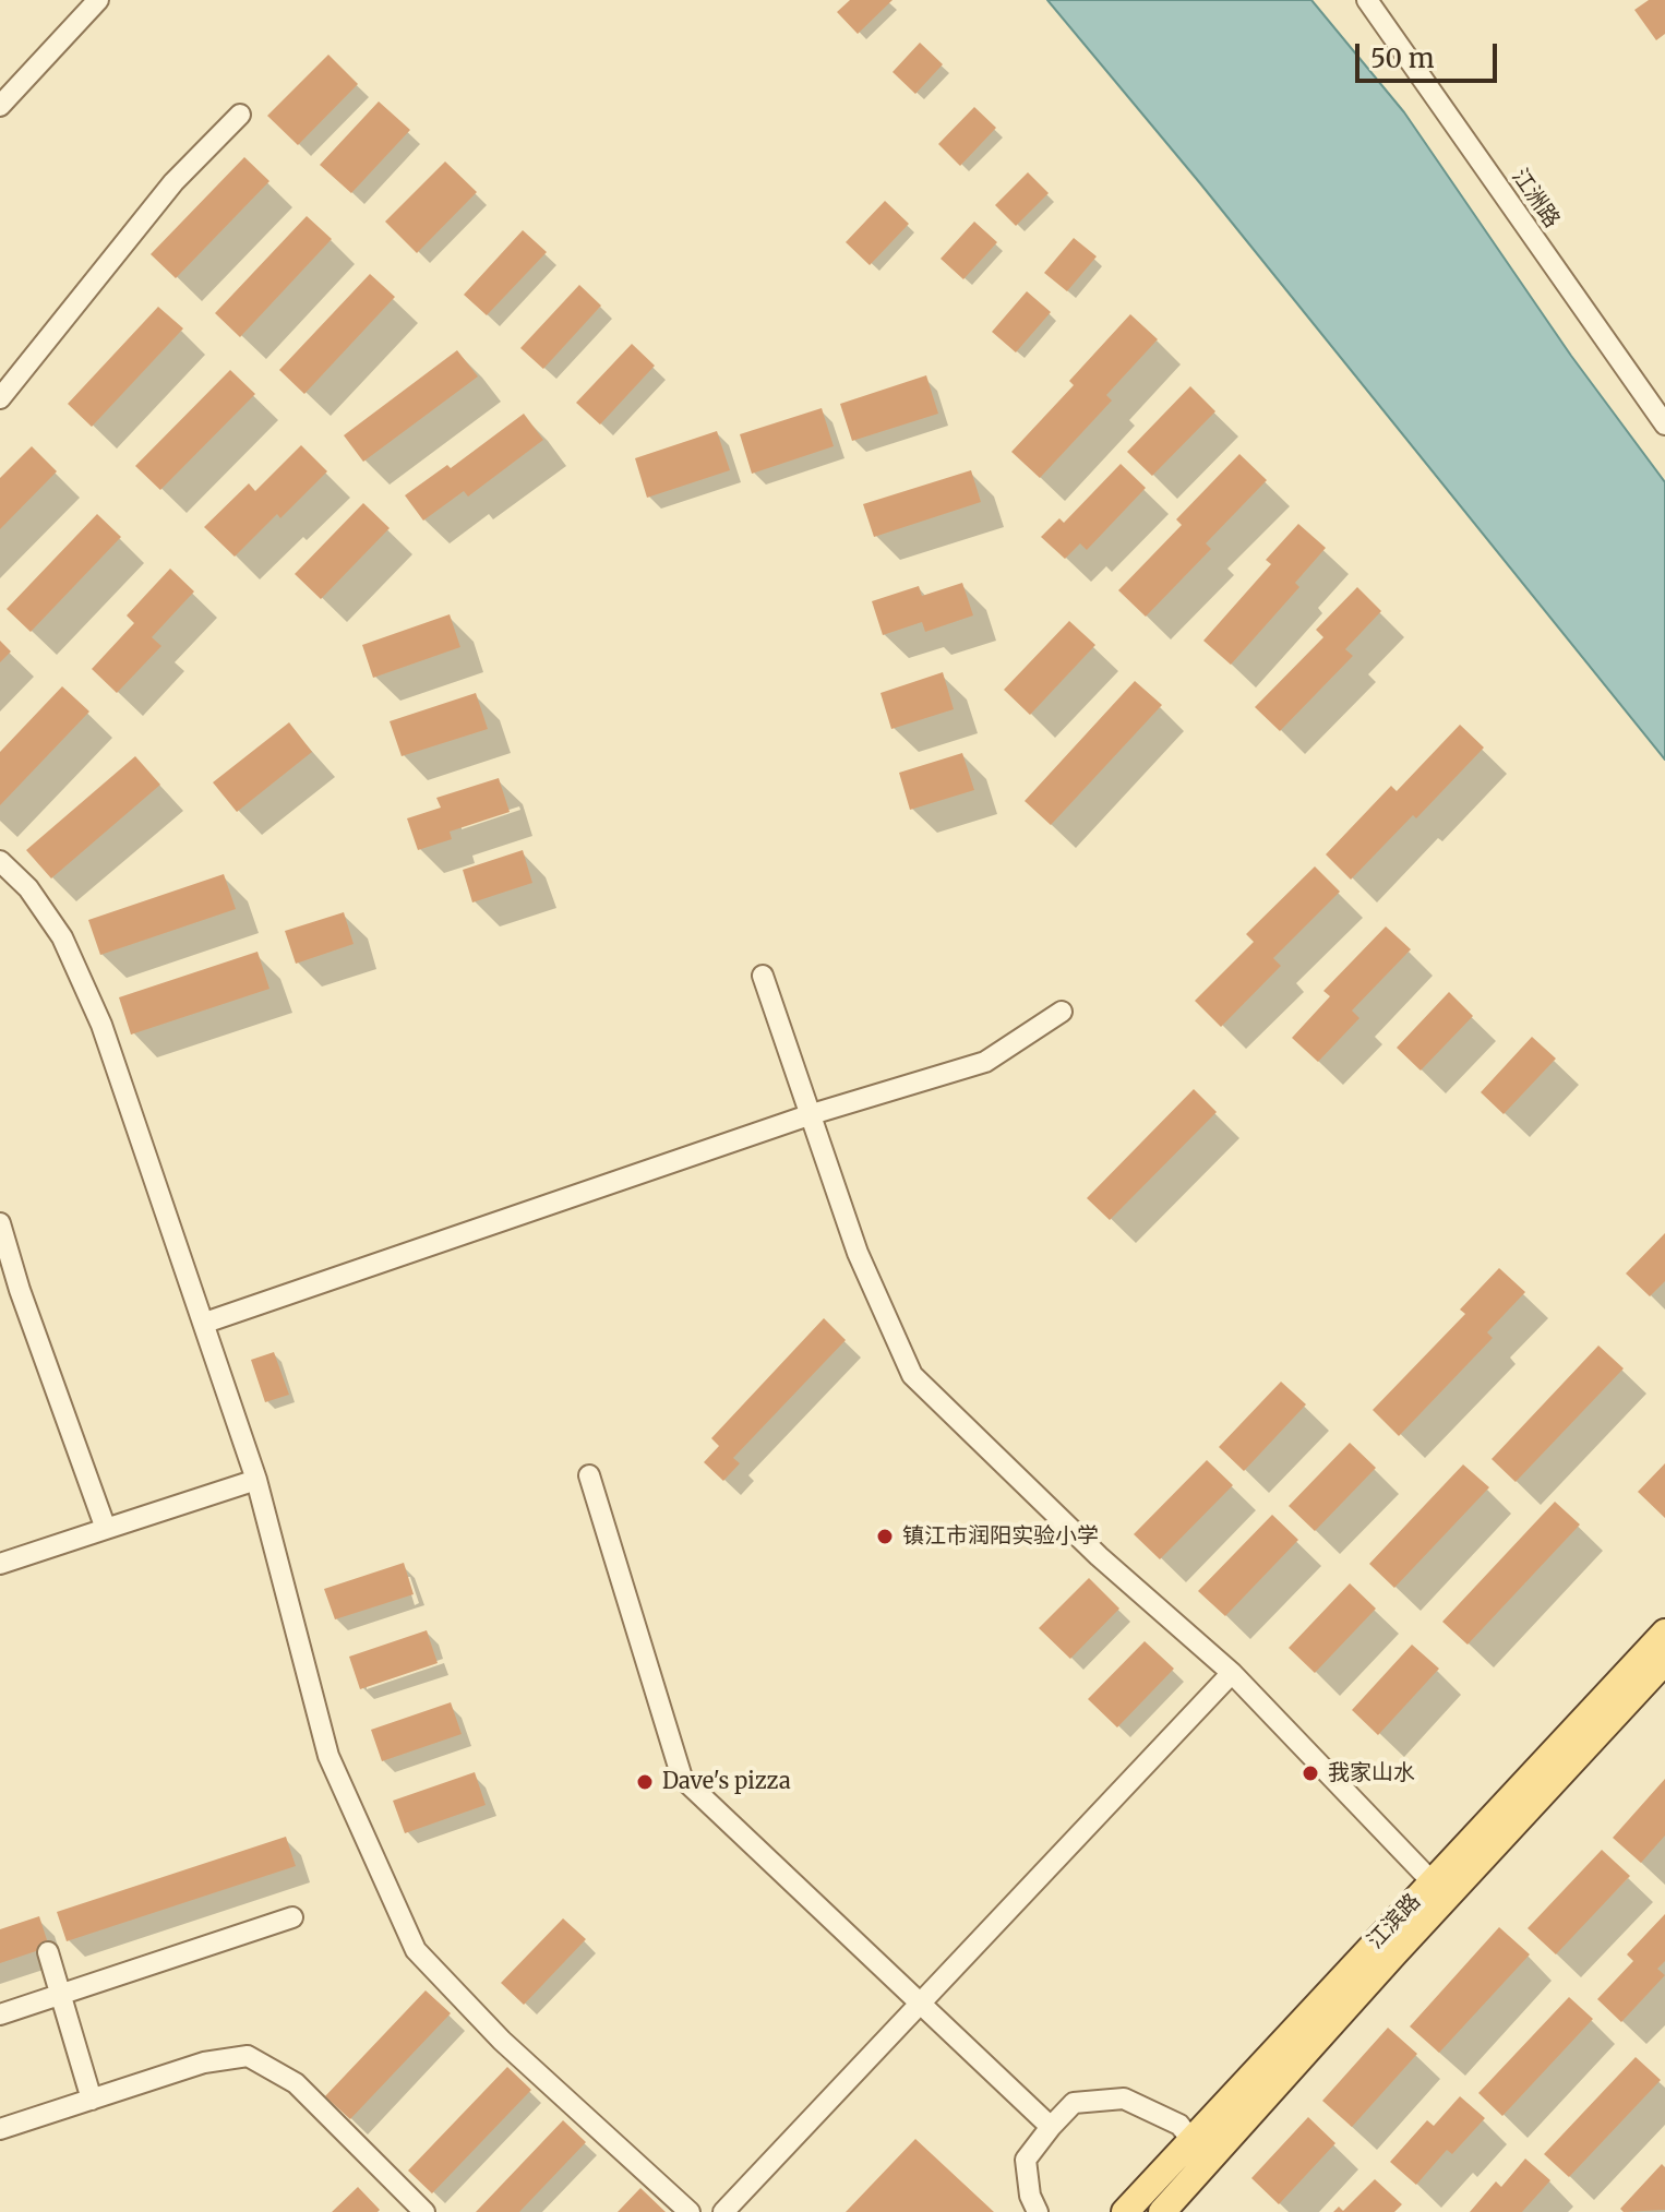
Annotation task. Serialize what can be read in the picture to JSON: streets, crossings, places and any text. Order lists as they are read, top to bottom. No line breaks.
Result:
{"streets":{"main road":["江滨路"],"street":["江洲路"]},"places":["镇江市润阳实验小学","我家山水","Dave's pizza"],"scale_bar":"50 m"}
